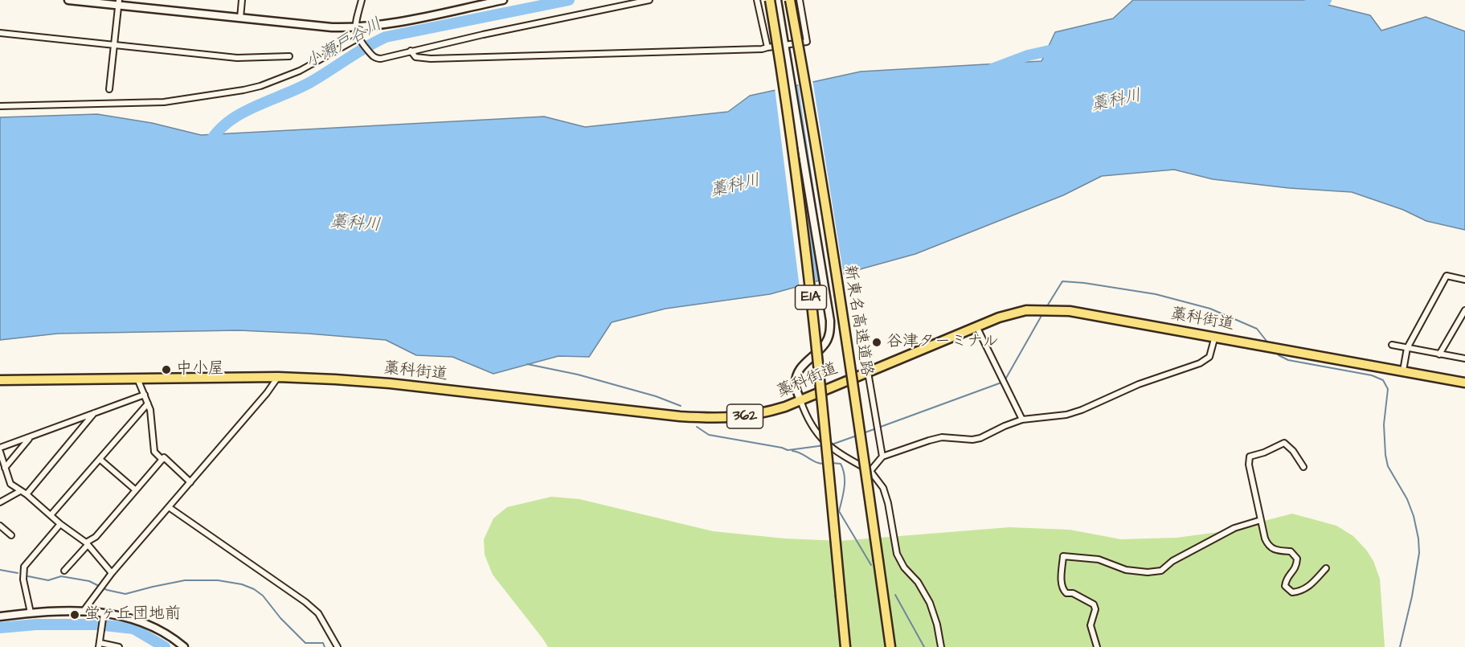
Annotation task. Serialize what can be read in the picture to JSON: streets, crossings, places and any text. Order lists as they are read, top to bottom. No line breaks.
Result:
{"streets":{"highway":["E1A","藁科街道","新東名高速道路","362"]},"water":["小瀬戸谷川","藁科川"],"places":["谷津ターミナル","中小屋","蛍ヶ丘団地前"]}
